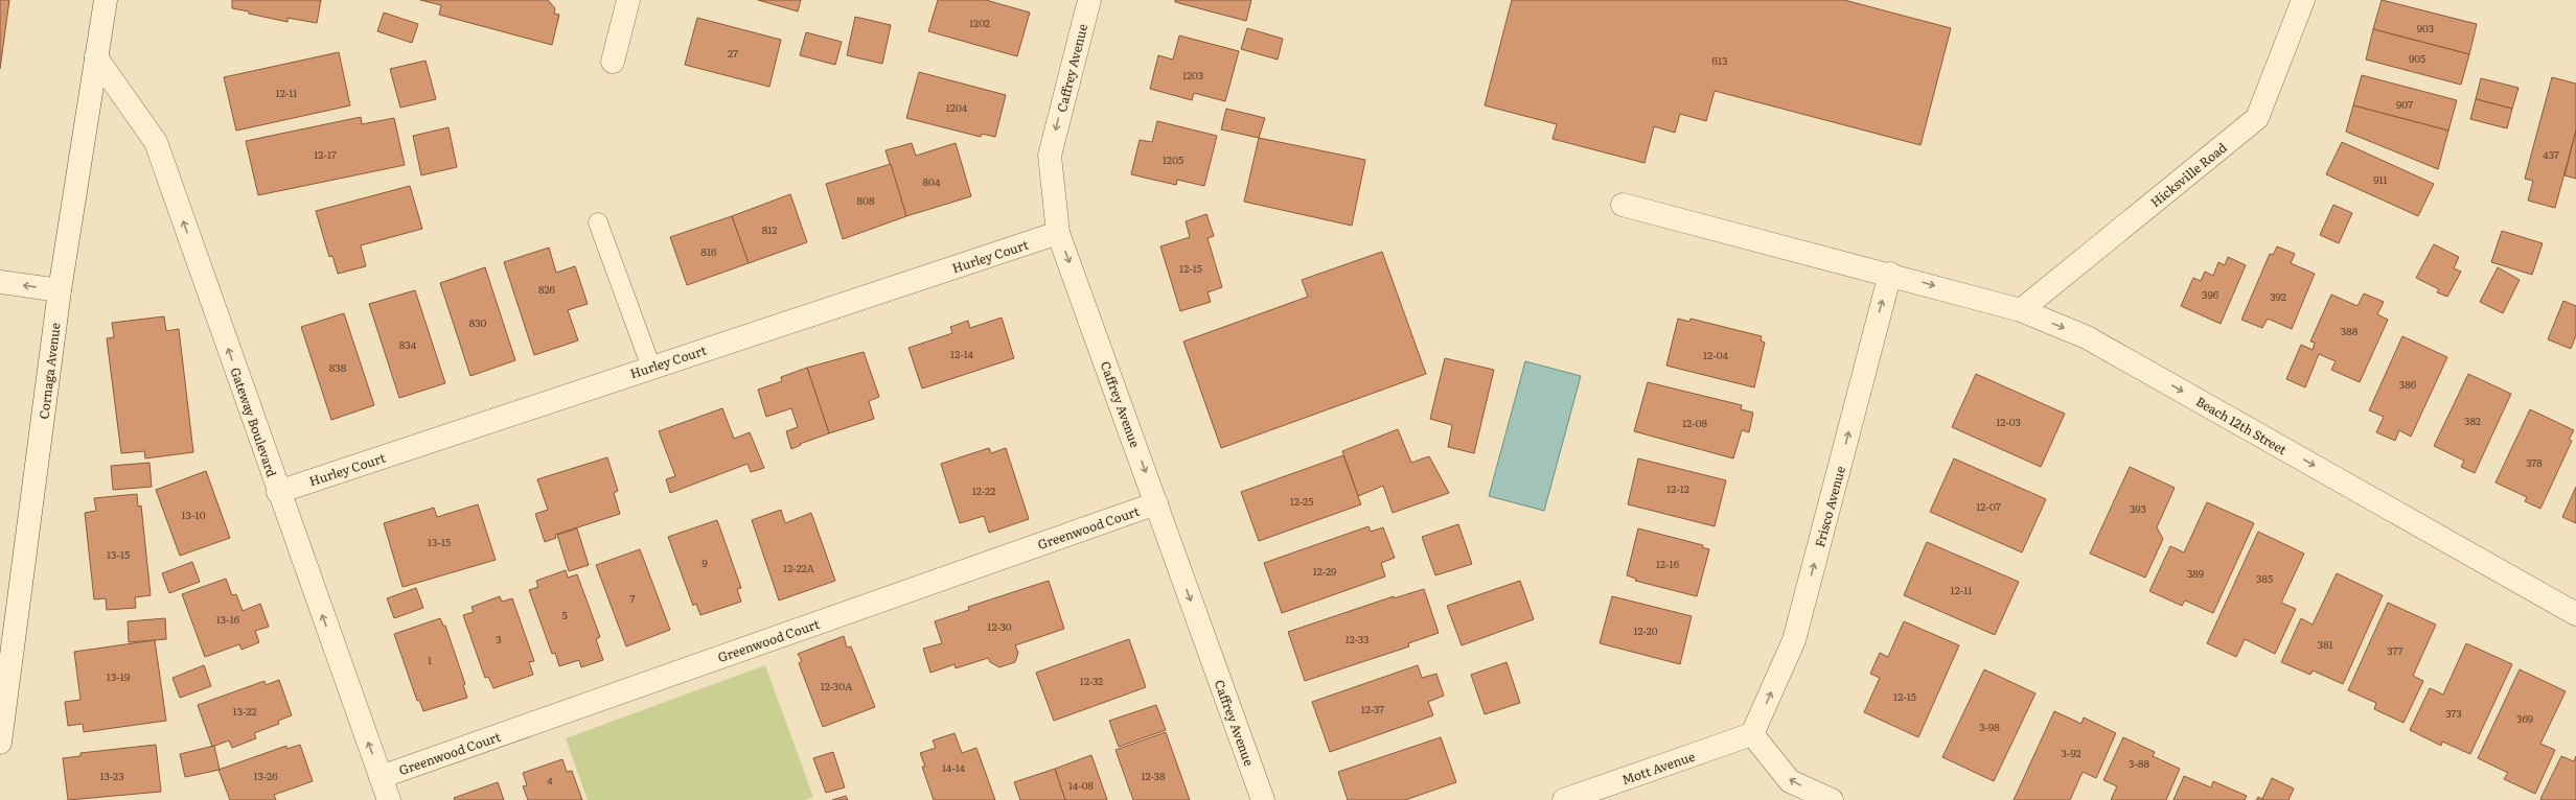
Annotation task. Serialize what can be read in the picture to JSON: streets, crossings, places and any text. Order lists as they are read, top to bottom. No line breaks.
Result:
{"streets":{"street":["Caffrey Avenue","Hicksville Road","Hurley Court","Cornaga Avenue","Gateway Boulevard","Beach 12th Street","Frisco Avenue","Greenwood Court","Mott Avenue"]},"crossings":[["Caffrey Avenue","Hurley Court"],["Caffrey Avenue","Greenwood Court"],["Hicksville Road","Beach 12th Street"],["Hurley Court","Gateway Boulevard"],["Cornaga Avenue","Gateway Boulevard"],["Gateway Boulevard","Greenwood Court"],["Beach 12th Street","Frisco Avenue"],["Frisco Avenue","Mott Avenue"]],"one_way":["Caffrey Avenue","Gateway Boulevard","Beach 12th Street","Frisco Avenue"],"house_numbers":["1202","903","27","905","613","1203","12-11","907","1204","12-17","437","1205","911","804","808","812","816","12-15","826","396","392","830","388","834","12-14","12-04","838","386","382","12-03","12-08","378","12-12","12-22","12-25","12-07","393","13-10","13-15","13-15","9","12-16","12-22A","12-29","389","385","12-11","7","5","13-16","12-30","12-20","3","12-33","381","377","1","13-19","12-32","12-30A","12-15","12-37","13-22","373","369","3-98","3-92","3-88","14-14","13-23","13-26","12-38","4","14-08"]}
